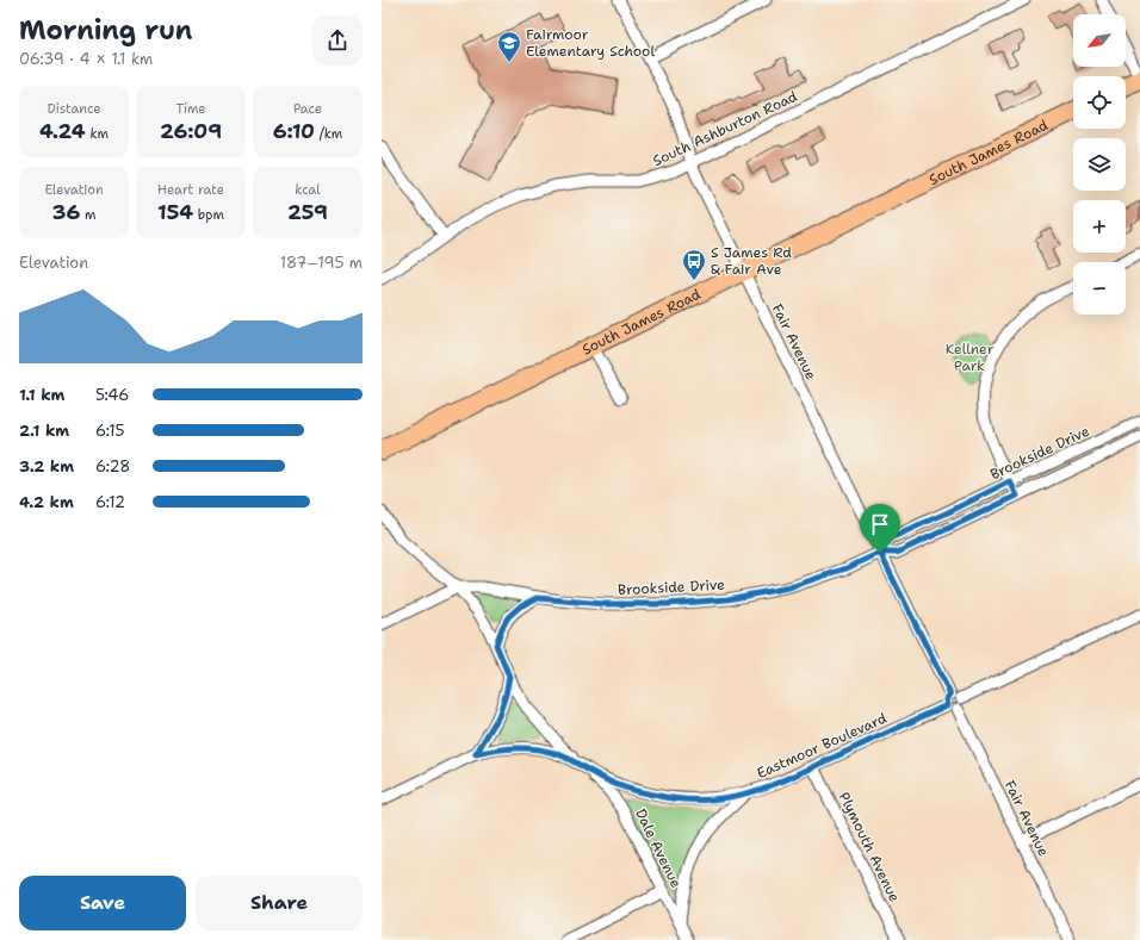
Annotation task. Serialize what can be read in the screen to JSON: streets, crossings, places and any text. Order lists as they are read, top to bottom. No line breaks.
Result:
{"streets":{"main road":["South James Road"],"street":["South Ashburton Road","Fair Avenue","Brookside Drive","Eastmoor Boulevard","Plymouth Avenue","Dale Avenue"]},"crossings":[["South Ashburton Road","Fair Avenue"],["South James Road","Fair Avenue"],["Fair Avenue","Brookside Drive"],["Fair Avenue","Eastmoor Boulevard"],["Brookside Drive","Dale Avenue"],["Eastmoor Boulevard","Plymouth Avenue"],["Eastmoor Boulevard","Dale Avenue"]],"parks":["Kellner Park"],"places":{"school or university":["Fairmoor Elementary School"],"bus stop":["S James Rd & Fair Ave"]},"north":"bottom left","page":{"heading":["Morning run","06:39 · 4 × 1.1 km"],"map_buttons":["+","−"],"stats":[["Distance","4.24 km"],["Time","26:09"],["Pace","6:10 /km"],["Elevation","36 m"],["Heart rate","154 bpm"],["kcal","259"]],"chart":["Elevation","187–195 m"],"list":[{"name":"1.1 km","note":"5:46"},{"name":"2.1 km","note":"6:15"},{"name":"3.2 km","note":"6:28"},{"name":"4.2 km","note":"6:12"}],"buttons":["Save","Share"]}}
